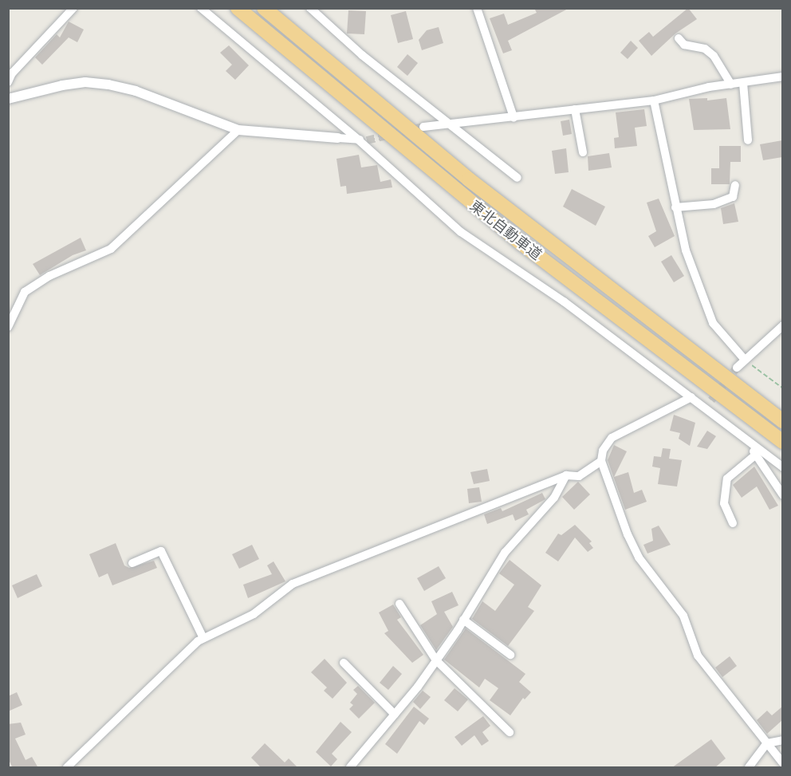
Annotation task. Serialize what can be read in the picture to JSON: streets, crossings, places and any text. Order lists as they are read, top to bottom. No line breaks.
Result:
{"streets":{"highway":["東北自動車道"]}}
